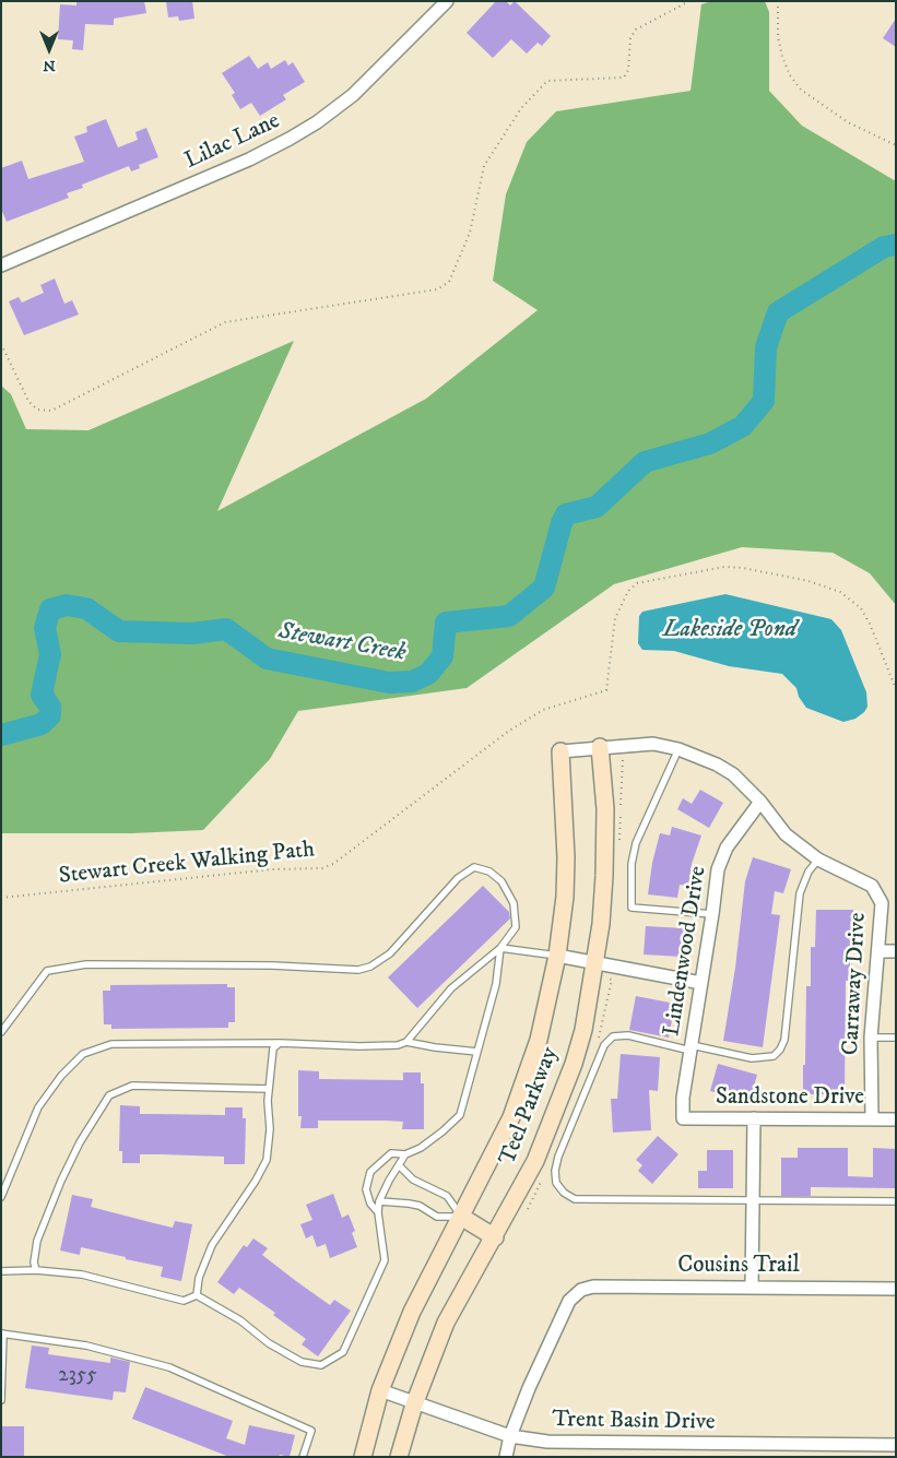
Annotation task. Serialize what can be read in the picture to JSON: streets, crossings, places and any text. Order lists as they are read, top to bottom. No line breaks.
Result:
{"streets":{"street":["Lilac Lane","Lindenwood Drive","Carraway Drive","Sandstone Drive","Teel Parkway","Cousins Trail","Trent Basin Drive"],"path":["Stewart Creek Walking Path"]},"crossings":[["Lindenwood Drive","Carraway Drive"],["Lindenwood Drive","Sandstone Drive"],["Carraway Drive","Sandstone Drive"],["Carraway Drive","Teel Parkway"],["Teel Parkway","Trent Basin Drive"],["Cousins Trail","Trent Basin Drive"]],"water":["Lakeside Pond","Stewart Creek"],"house_numbers":["2355"],"north":"bottom"}
